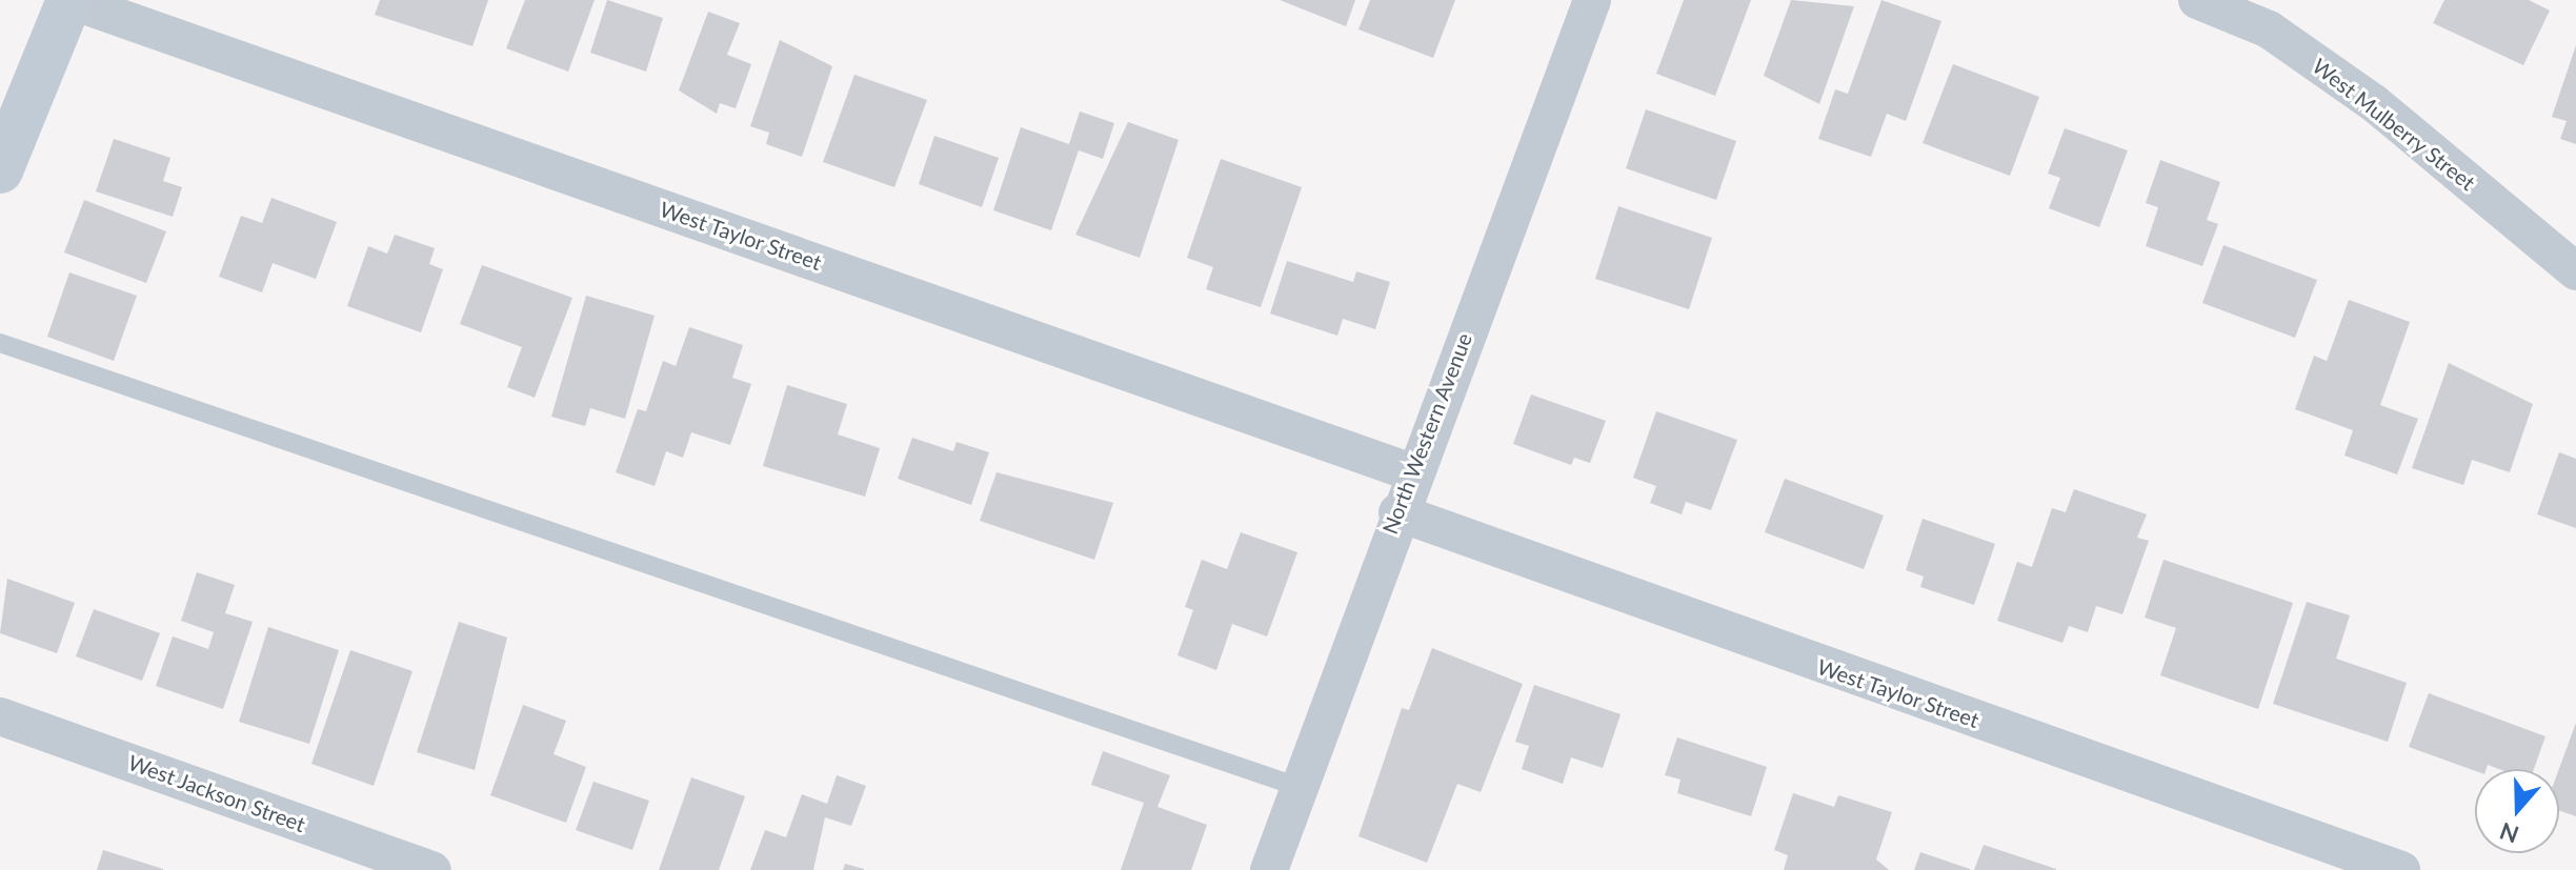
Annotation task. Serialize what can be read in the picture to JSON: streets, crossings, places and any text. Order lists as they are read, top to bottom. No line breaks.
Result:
{"streets":{"street":["West Mulberry Street","West Taylor Street","North Western Avenue","West Jackson Street"]},"crossings":[["West Taylor Street","North Western Avenue"]],"north":"bottom"}
